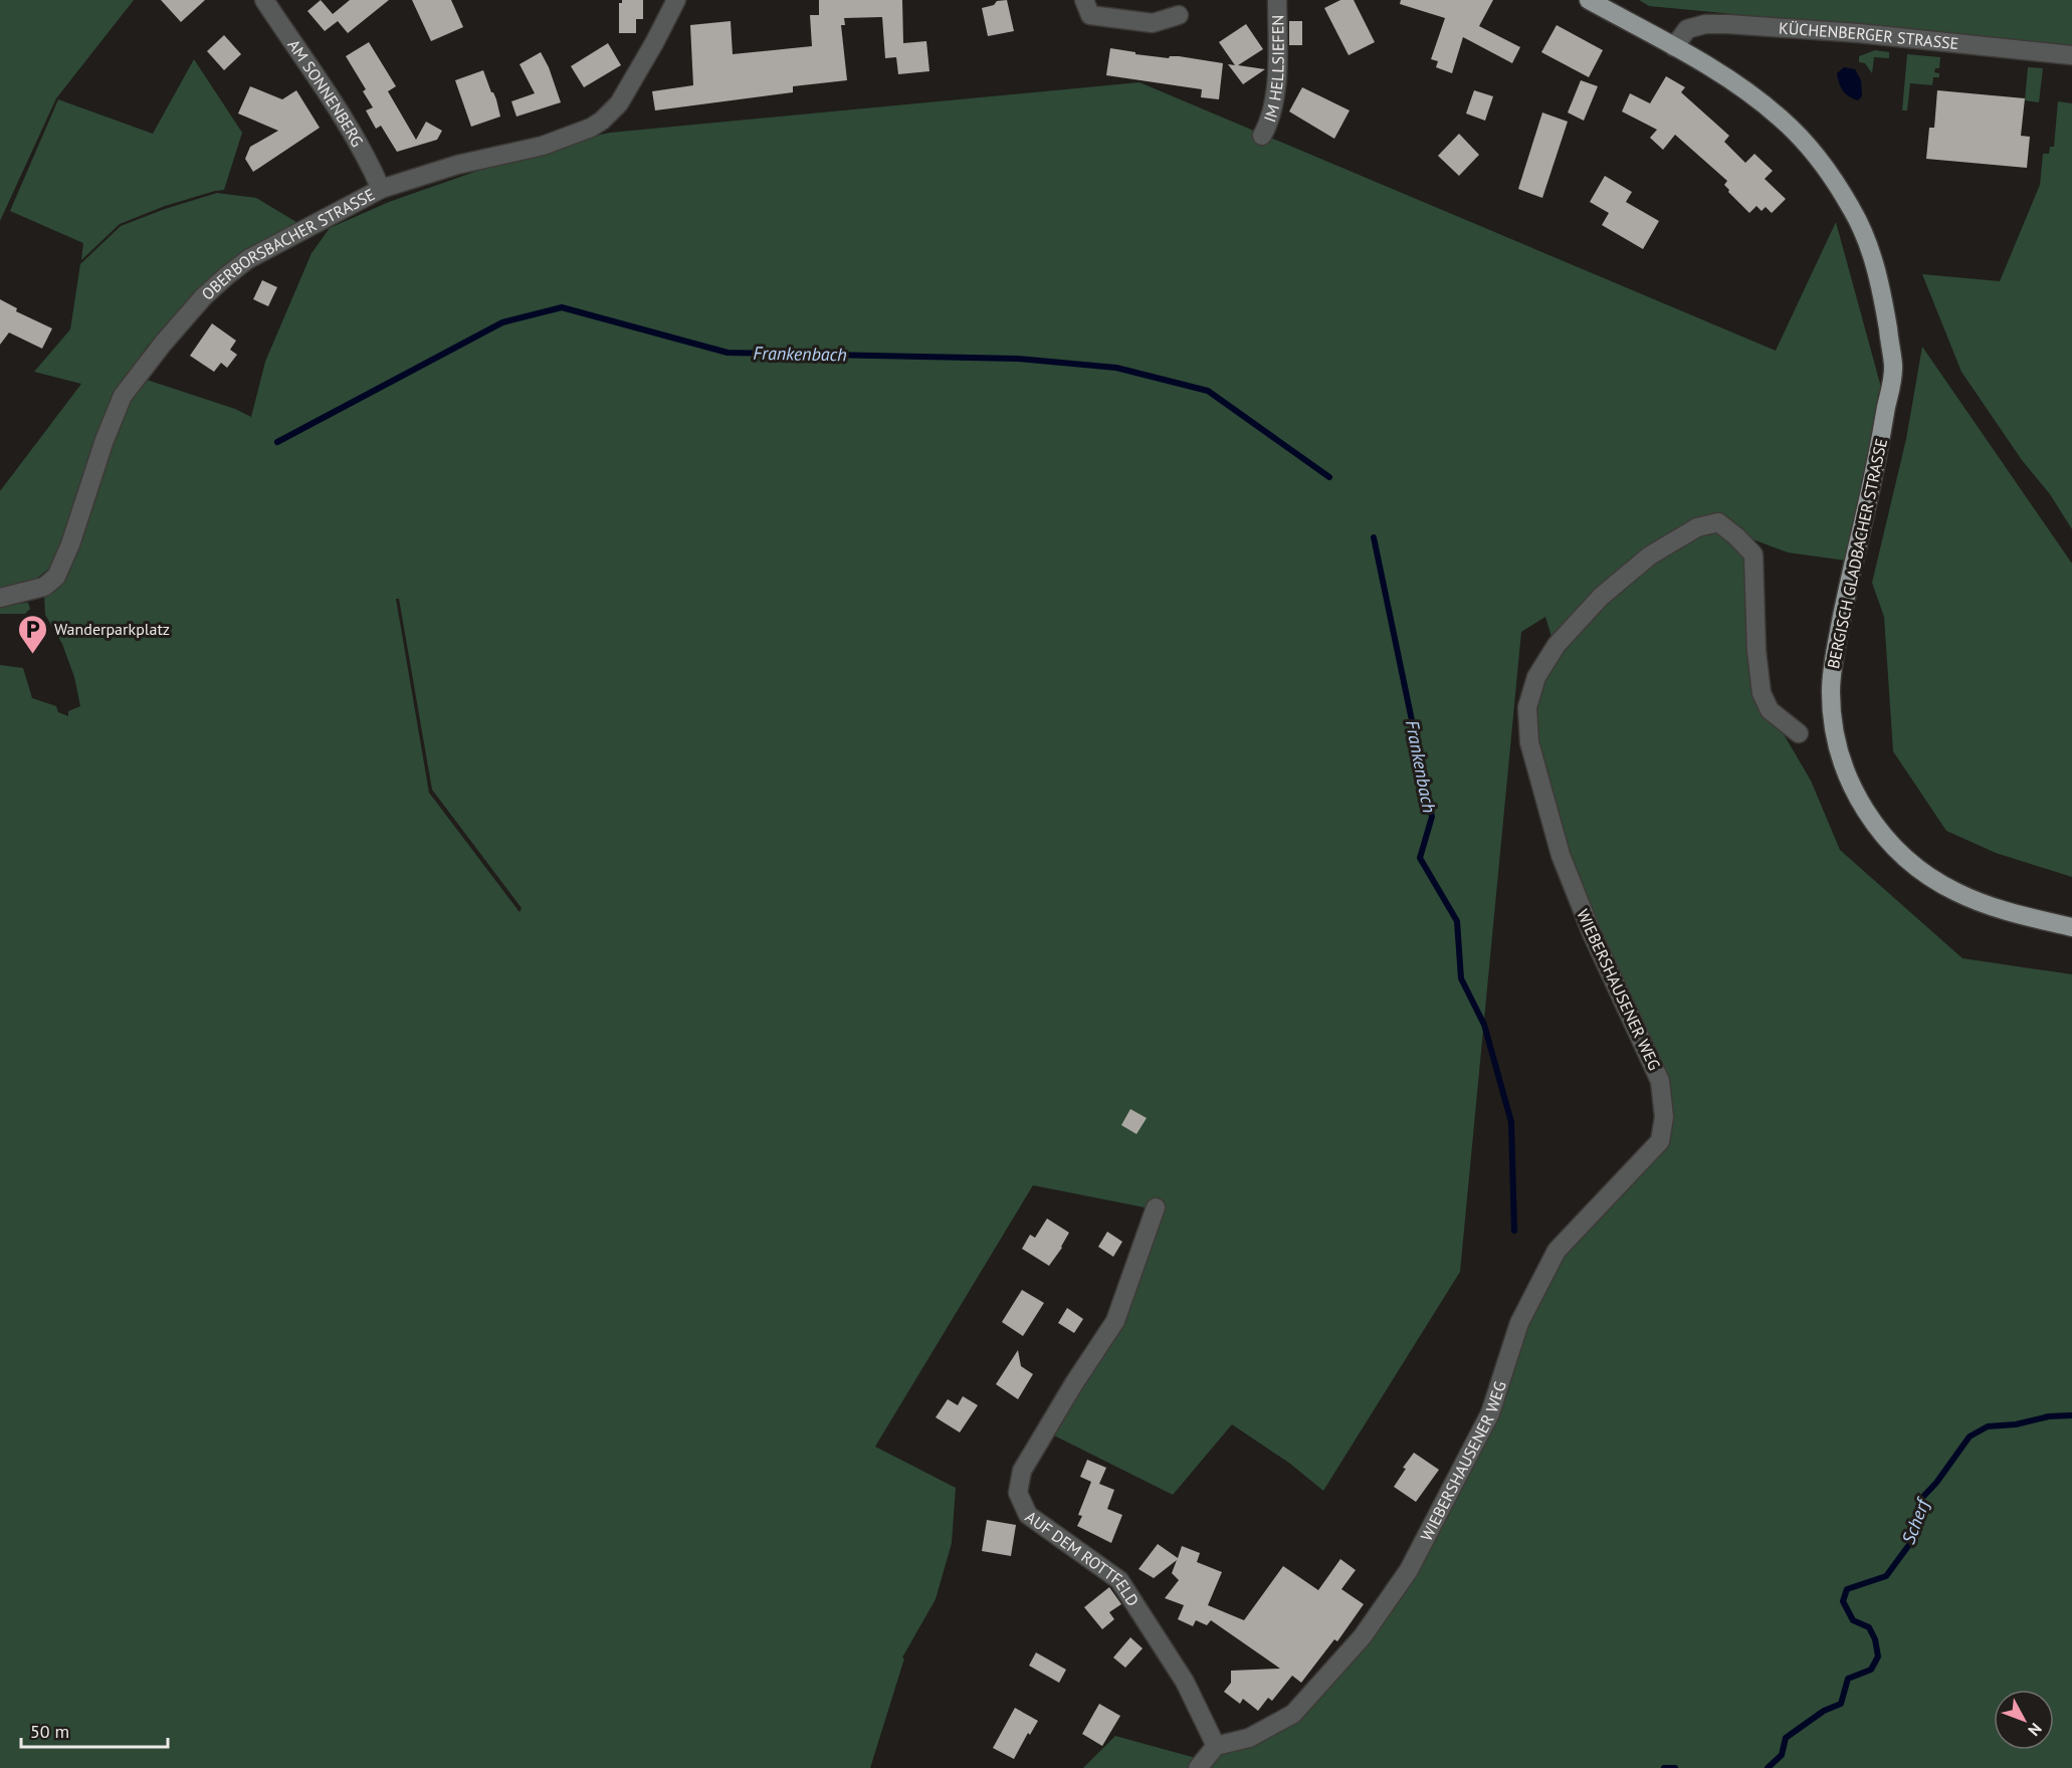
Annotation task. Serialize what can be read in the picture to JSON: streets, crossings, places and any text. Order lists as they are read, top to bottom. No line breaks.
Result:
{"streets":{"main road":["BERGISCH GLADBACHER STRASSE"],"street":["KÜCHENBERGER STRASSE","IM HELLSIEFEN","AM SONNENBERG","OBERBORSBACHER STRASSE","WIEBERSHAUSENER WEG","AUF DEM ROTTFELD"]},"crossings":[["KÜCHENBERGER STRASSE","BERGISCH GLADBACHER STRASSE"],["AM SONNENBERG","OBERBORSBACHER STRASSE"],["WIEBERSHAUSENER WEG","AUF DEM ROTTFELD"]],"water":["Frankenbach","Scherf"],"places":{"parking":["Wanderparkplatz"]},"scale_bar":"50 m","north":"bottom right"}
